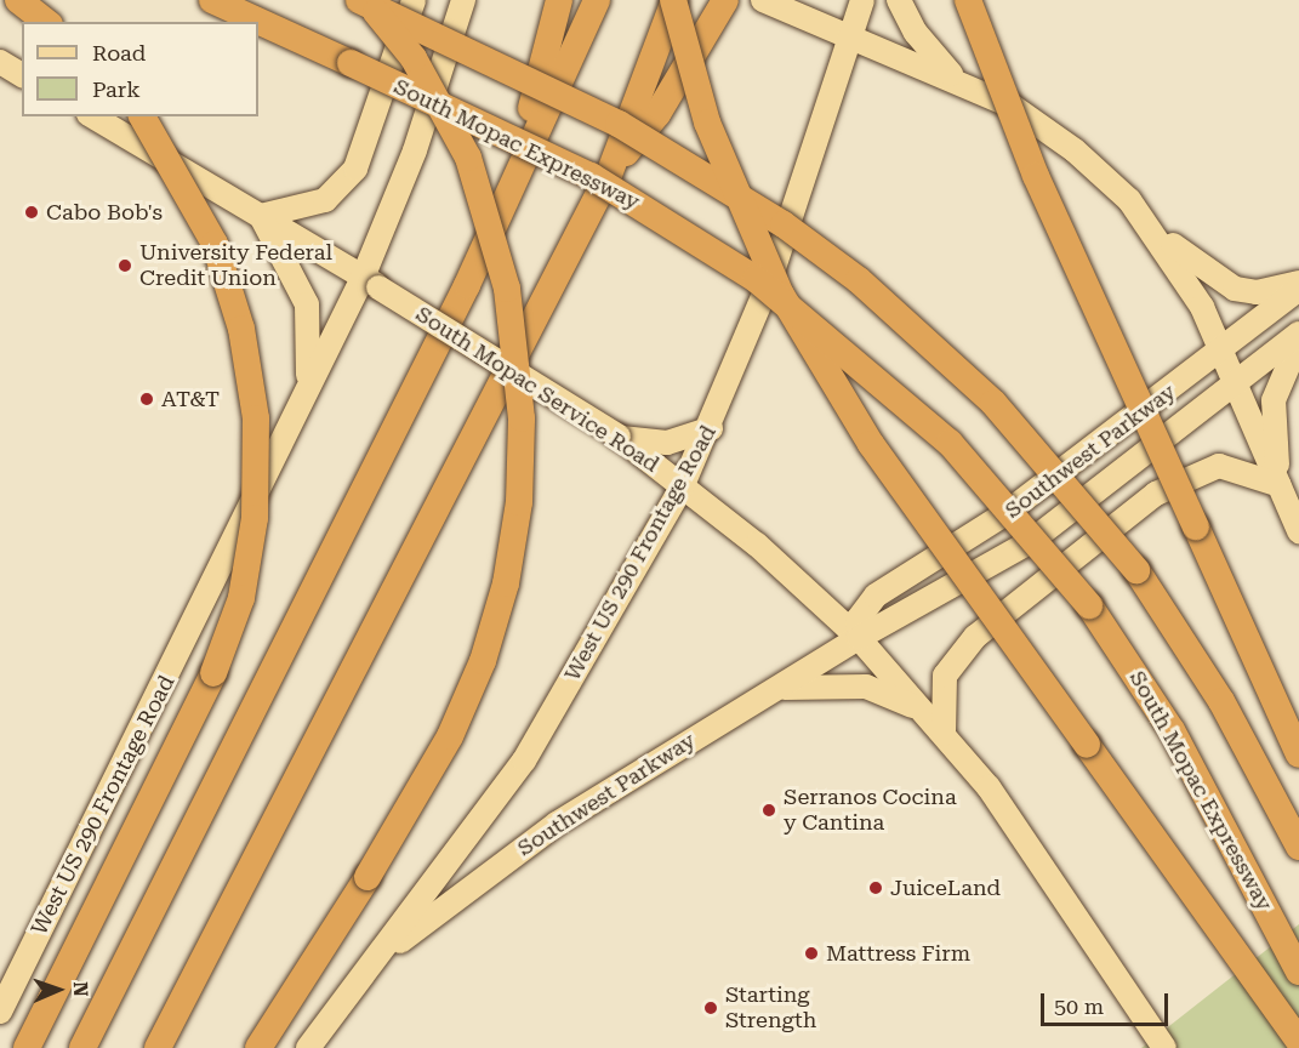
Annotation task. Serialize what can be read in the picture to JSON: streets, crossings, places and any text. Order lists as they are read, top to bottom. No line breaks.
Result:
{"streets":{"highway":["South Mopac Expressway"],"main road":["South Mopac Service Road","Southwest Parkway","West US 290 Frontage Road"]},"crossings":[["South Mopac Service Road","Southwest Parkway"],["South Mopac Service Road","West US 290 Frontage Road"],["Southwest Parkway","West US 290 Frontage Road"]],"places":["Cabo Bob's","University Federal Credit Union","AT&T","Serranos Cocina y Cantina","JuiceLand","Mattress Firm","Starting Strength"],"legend":["Road","Park"],"scale_bar":"50 m","north":"right"}
